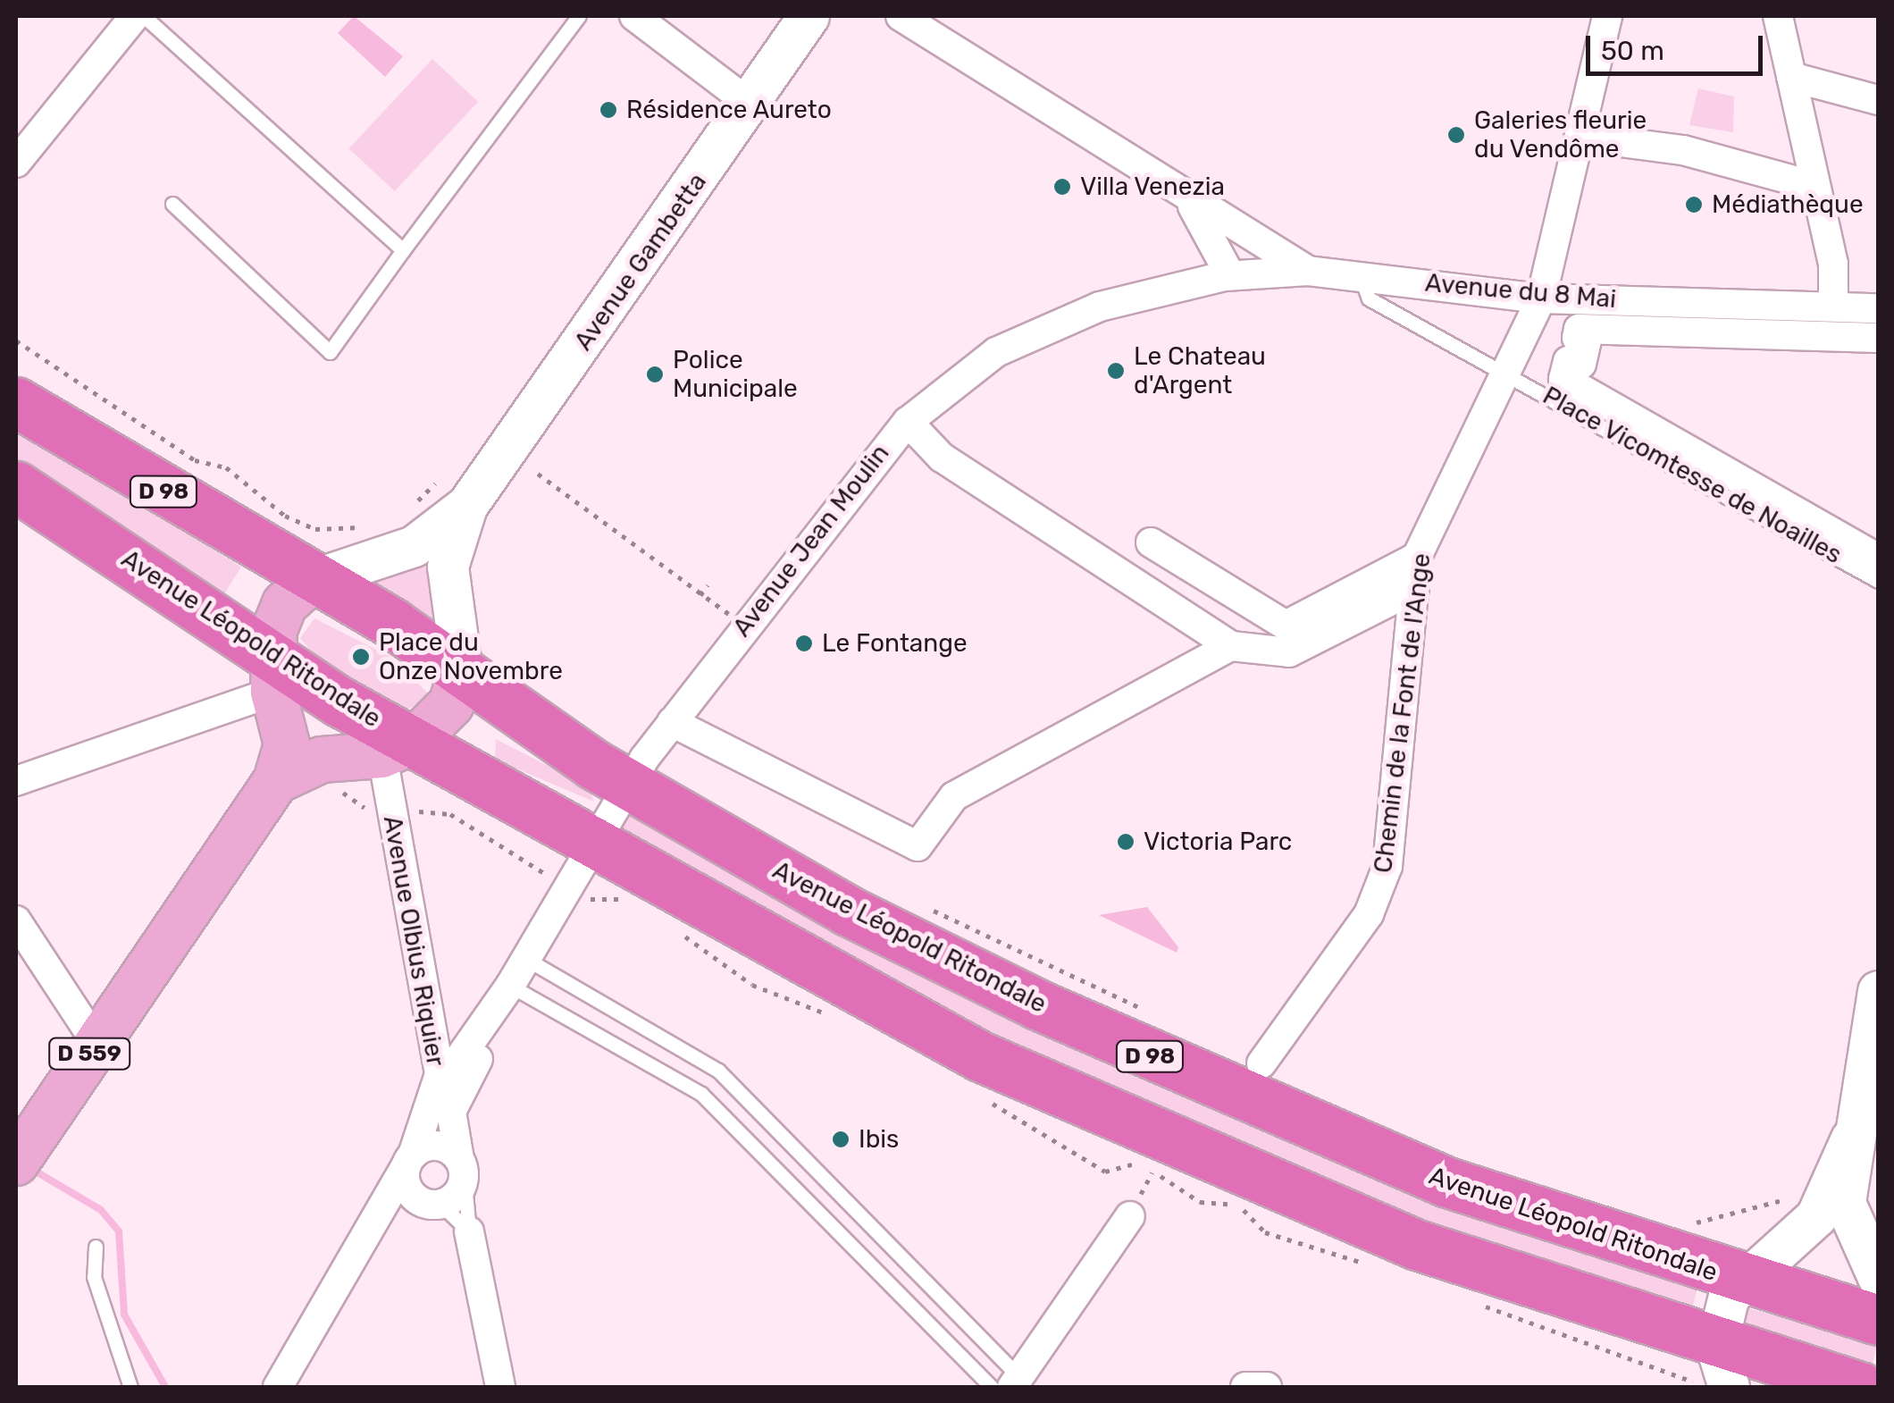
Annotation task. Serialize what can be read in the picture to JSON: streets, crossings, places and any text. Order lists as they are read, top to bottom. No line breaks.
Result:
{"streets":{"highway":["D 98","Avenue Léopold Ritondale"],"main road":["Avenue Gambetta","D 559"],"street":["Avenue du 8 Mai","Place Vicomtesse de Noailles","Avenue Jean Moulin","Chemin de la Font de l'Ange","Avenue Olbius Riquier"]},"crossings":[["Avenue Gambetta","Avenue Léopold Ritondale"],["Avenue Gambetta","D 559"],["Avenue du 8 Mai","Place Vicomtesse de Noailles"],["Avenue du 8 Mai","Avenue Jean Moulin"],["Avenue du 8 Mai","Chemin de la Font de l'Ange"],["Place Vicomtesse de Noailles","Chemin de la Font de l'Ange"],["Avenue Jean Moulin","Avenue Léopold Ritondale"],["Avenue Léopold Ritondale","Avenue Olbius Riquier"],["Avenue Léopold Ritondale","D 559"]],"places":["Résidence Aureto","Galeries fleurie du Vendôme","Villa Venezia","Médiathèque","Le Chateau d'Argent","Police Municipale","Le Fontange","Place du Onze Novembre","Victoria Parc","Ibis"],"scale_bar":"50 m"}
